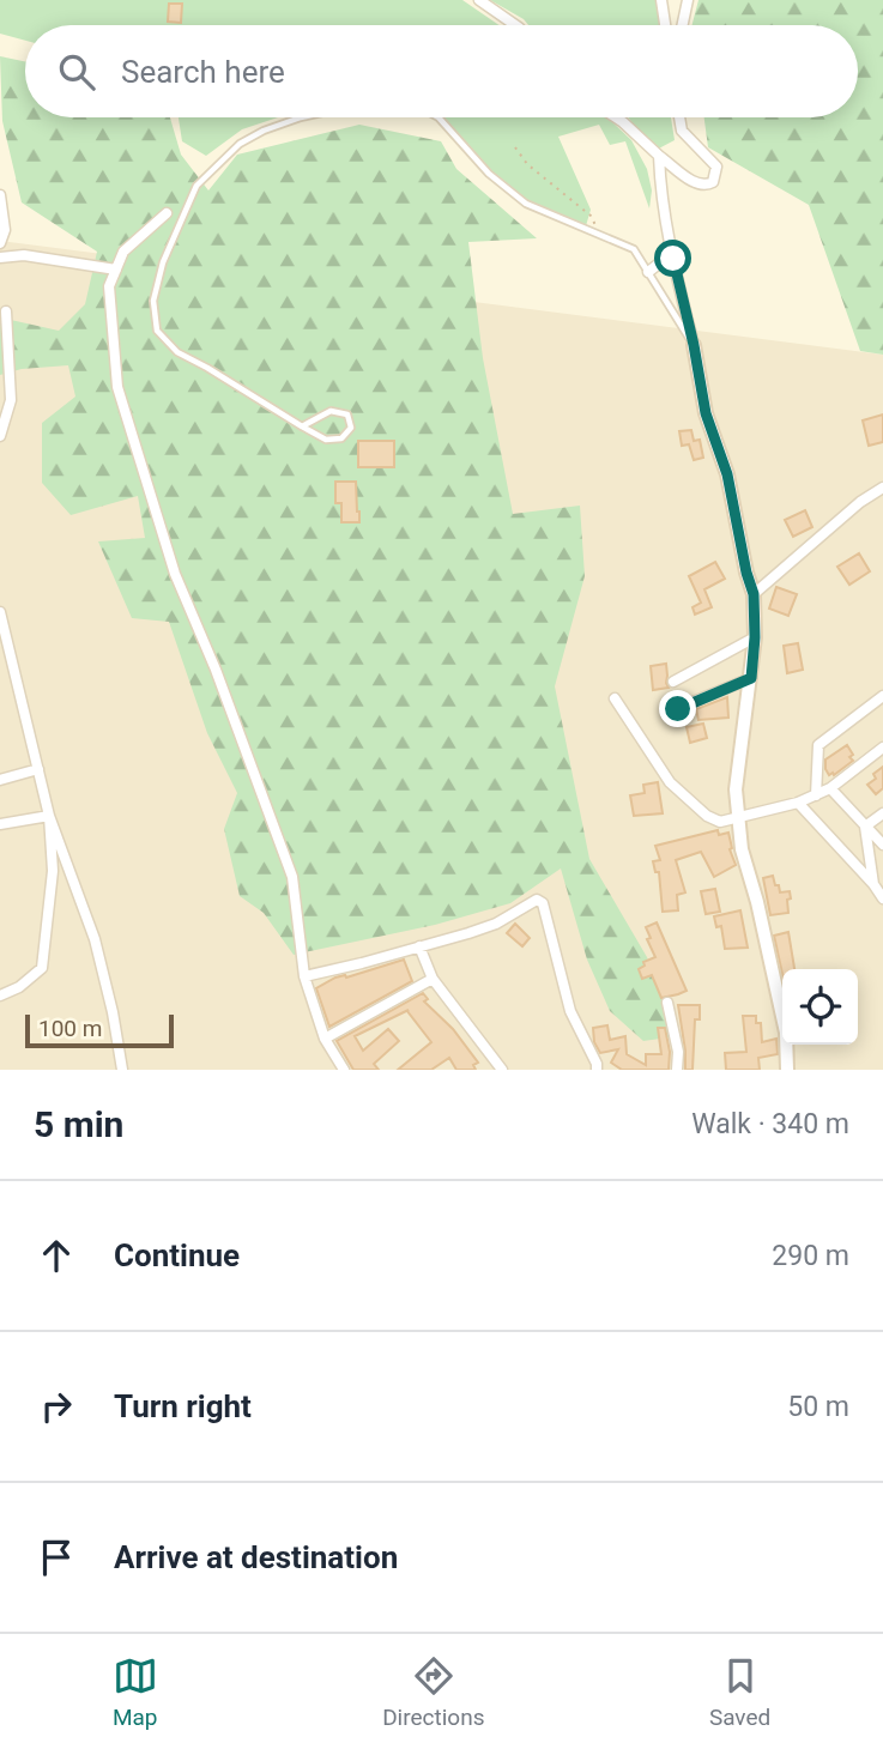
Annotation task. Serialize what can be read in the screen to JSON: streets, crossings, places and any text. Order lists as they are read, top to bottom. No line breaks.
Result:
{"scale_bar":"100 m","page":{"search":"Search here","scale":"100 m","heading":["5 min","Walk · 340 m"],"list":[["Continue","290 m"],["Turn right","50 m"],"Arrive at destination"],"nav":["Map","Directions","Saved"]}}
